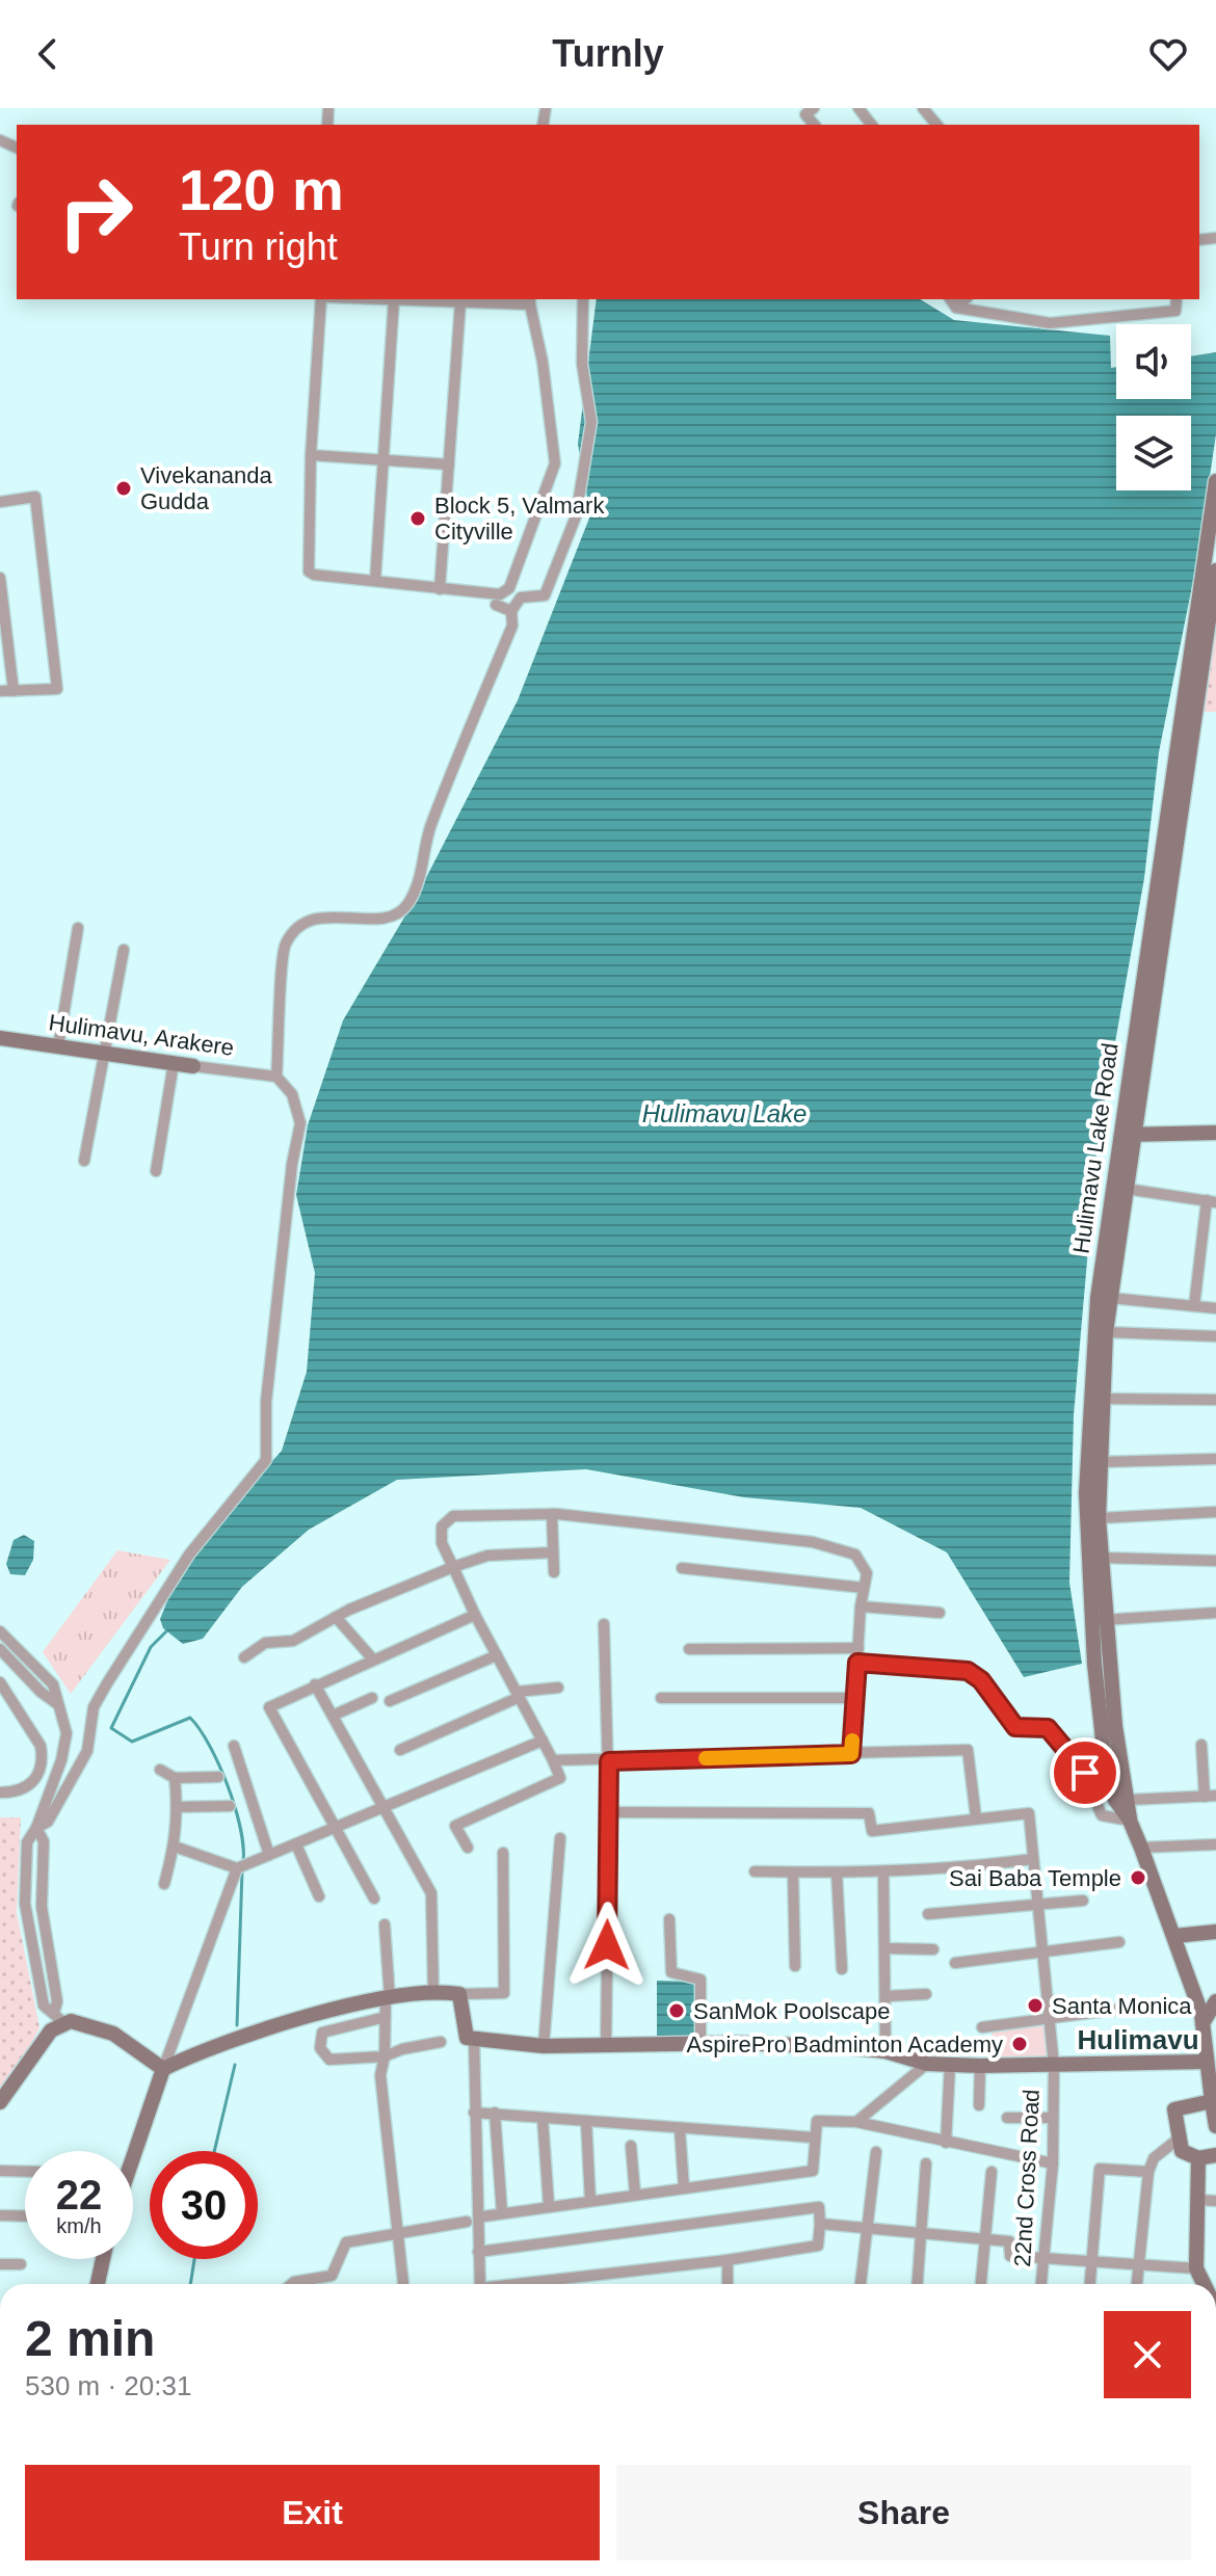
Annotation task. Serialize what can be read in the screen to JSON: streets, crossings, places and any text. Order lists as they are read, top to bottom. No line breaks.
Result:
{"streets":{"main road":["Hulimavu, Arakere","Hulimavu Lake Road"],"street":["22nd Cross Road"]},"districts":["Hulimavu"],"water":["Hulimavu Lake"],"places":["Vivekananda Gudda","Block 5, Valmark Cityville","Sai Baba Temple","Santa Monica","SanMok Poolscape","AspirePro Badminton Academy"],"page":{"header":"Turnly","turn":["120 m","Turn right"],"speed":"22 km/h","limit":"30","heading":["2 min","530 m · 20:31"],"buttons":["Exit","Share"]}}
